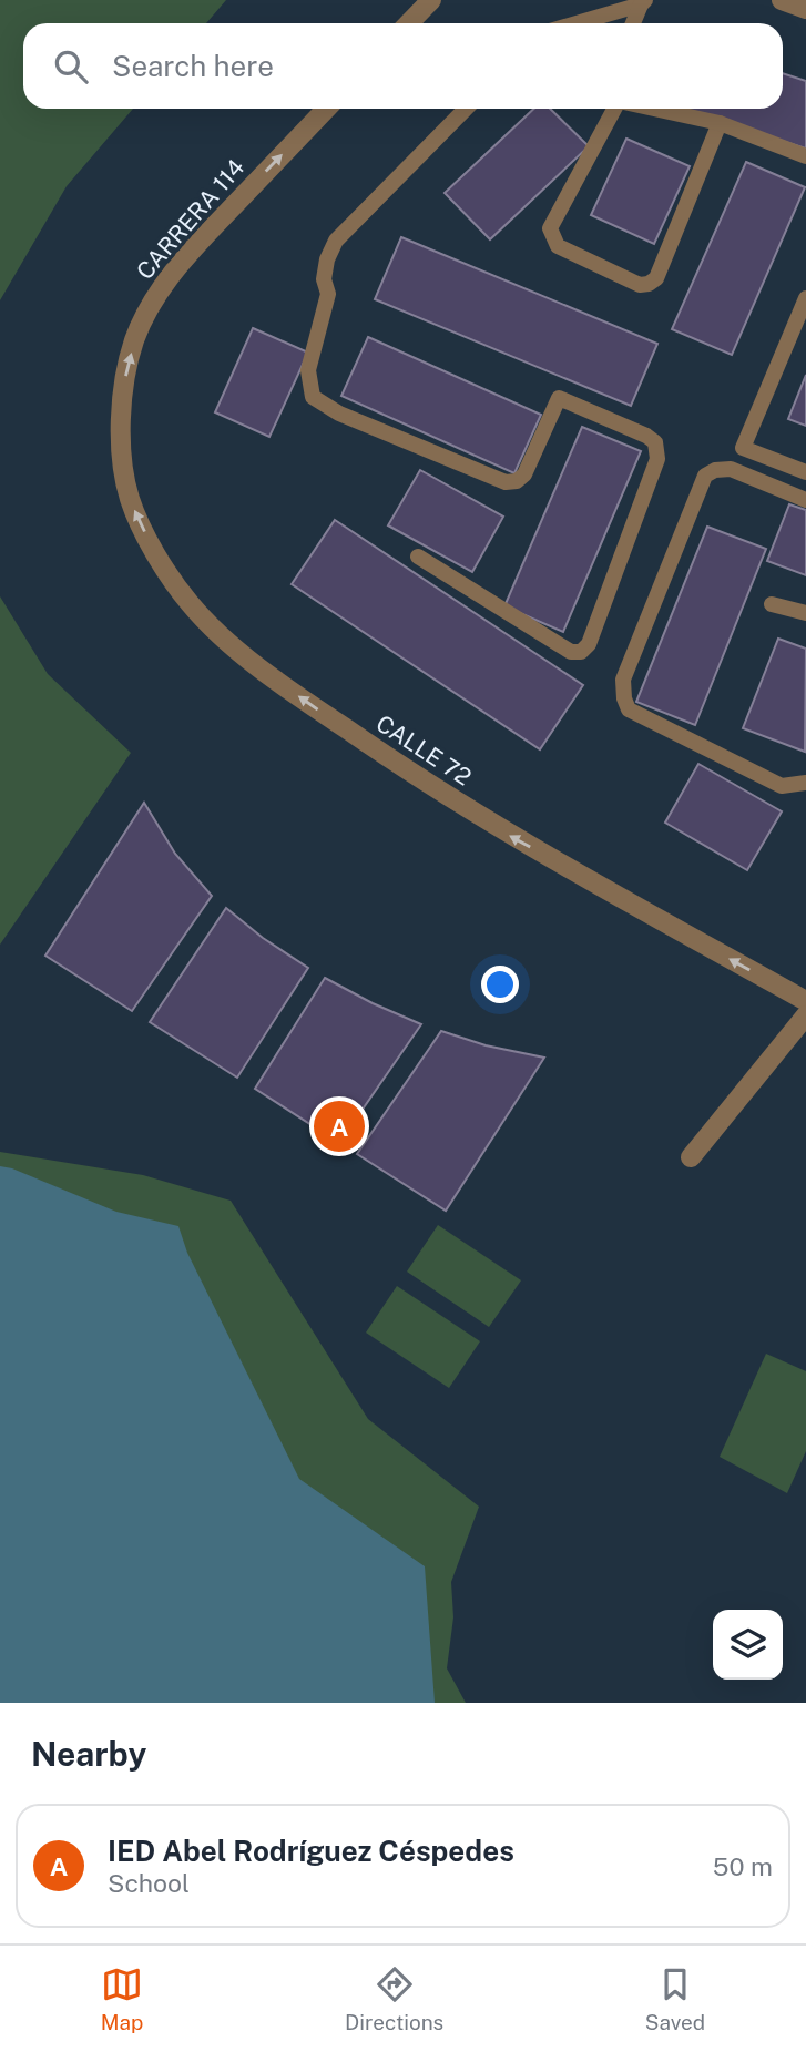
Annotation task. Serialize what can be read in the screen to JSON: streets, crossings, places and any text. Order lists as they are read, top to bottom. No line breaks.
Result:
{"streets":{"street":["CARRERA 114","CALLE 72"]},"crossings":[["CARRERA 114","CALLE 72"]],"one_way":["CARRERA 114","CALLE 72"],"page":{"search":"Search here","pins":"A","heading":"Nearby","list":[{"mark":"A","name":"IED Abel Rodríguez Céspedes","note":"School","value":"50 m"}],"nav":["Map","Directions","Saved"]}}
